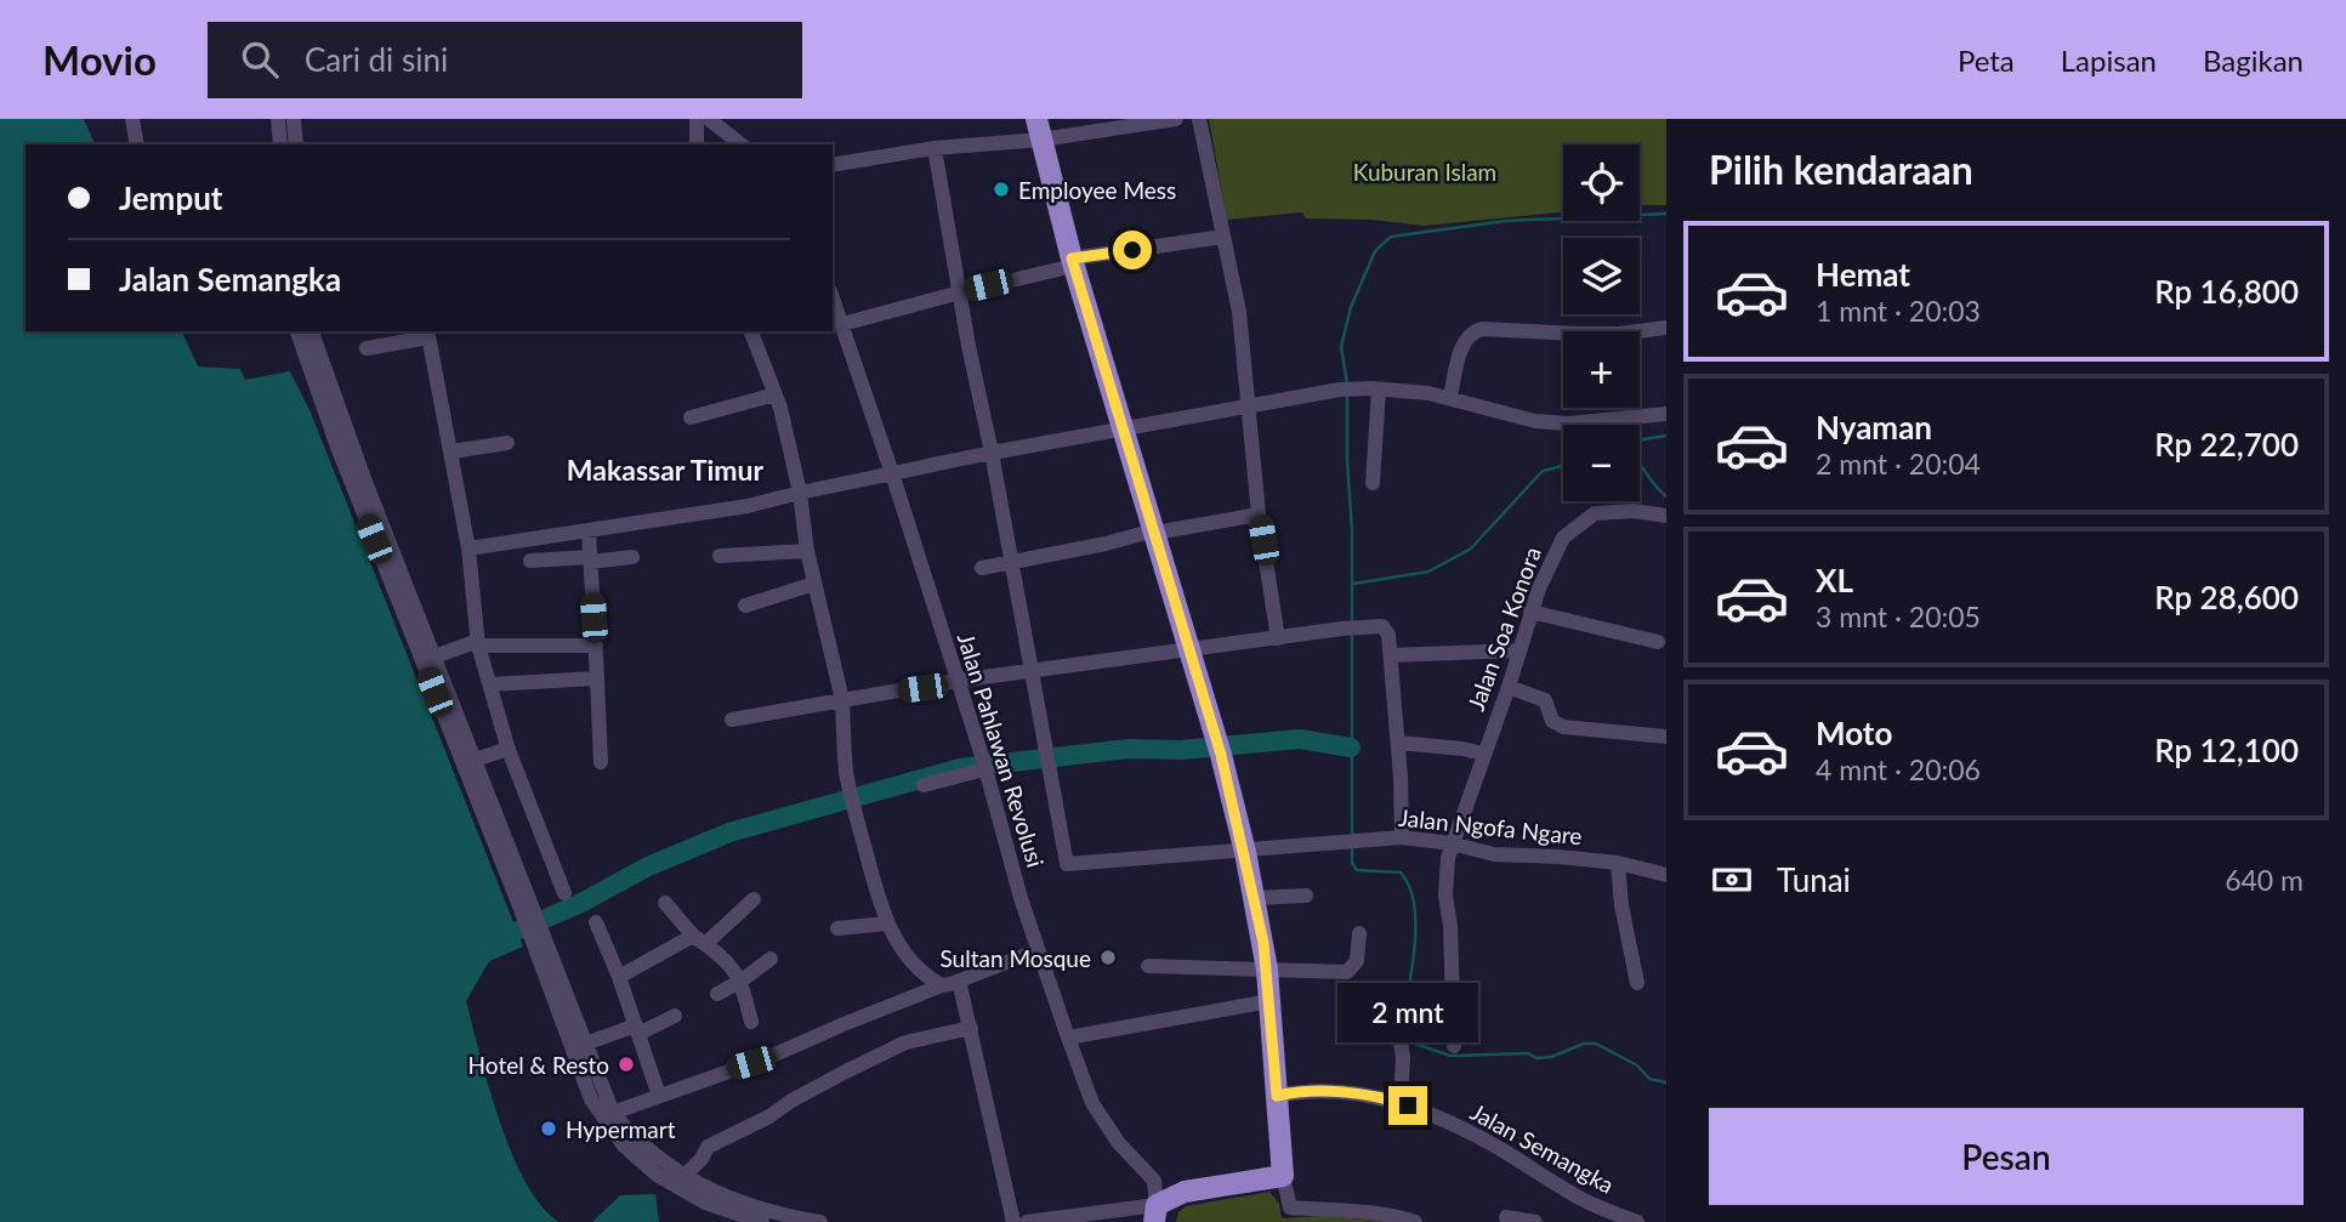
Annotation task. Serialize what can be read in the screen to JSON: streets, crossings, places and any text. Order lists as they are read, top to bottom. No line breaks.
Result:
{"streets":{"street":["Jalan Soa Konora","Jalan Pahlawan Revolusi","Jalan Ngofa Ngare","Jalan Semangka"]},"crossings":[["Jalan Soa Konora","Jalan Ngofa Ngare"]],"districts":["Makassar Timur"],"parks":["Kuburan Islam"],"places":["Employee Mess","Sultan Mosque","Hotel & Resto","Hypermart"],"page":{"header":"Movio","search":"Cari di sini","nav":["Peta","Lapisan","Bagikan"],"heading":"Pilih kendaraan","map_buttons":["+","−"],"banner":["Jemput","Jalan Semangka"],"list":[{"name":"Hemat","note":"1 mnt · 20:03","value":"Rp 16,800"},{"name":"Nyaman","note":"2 mnt · 20:04","value":"Rp 22,700"},{"name":"XL","note":"3 mnt · 20:05","value":"Rp 28,600"},{"name":"Moto","note":"4 mnt · 20:06","value":"Rp 12,100"}],"pay":["Tunai","640 m"],"bubble":"2 mnt","buttons":"Pesan"}}
